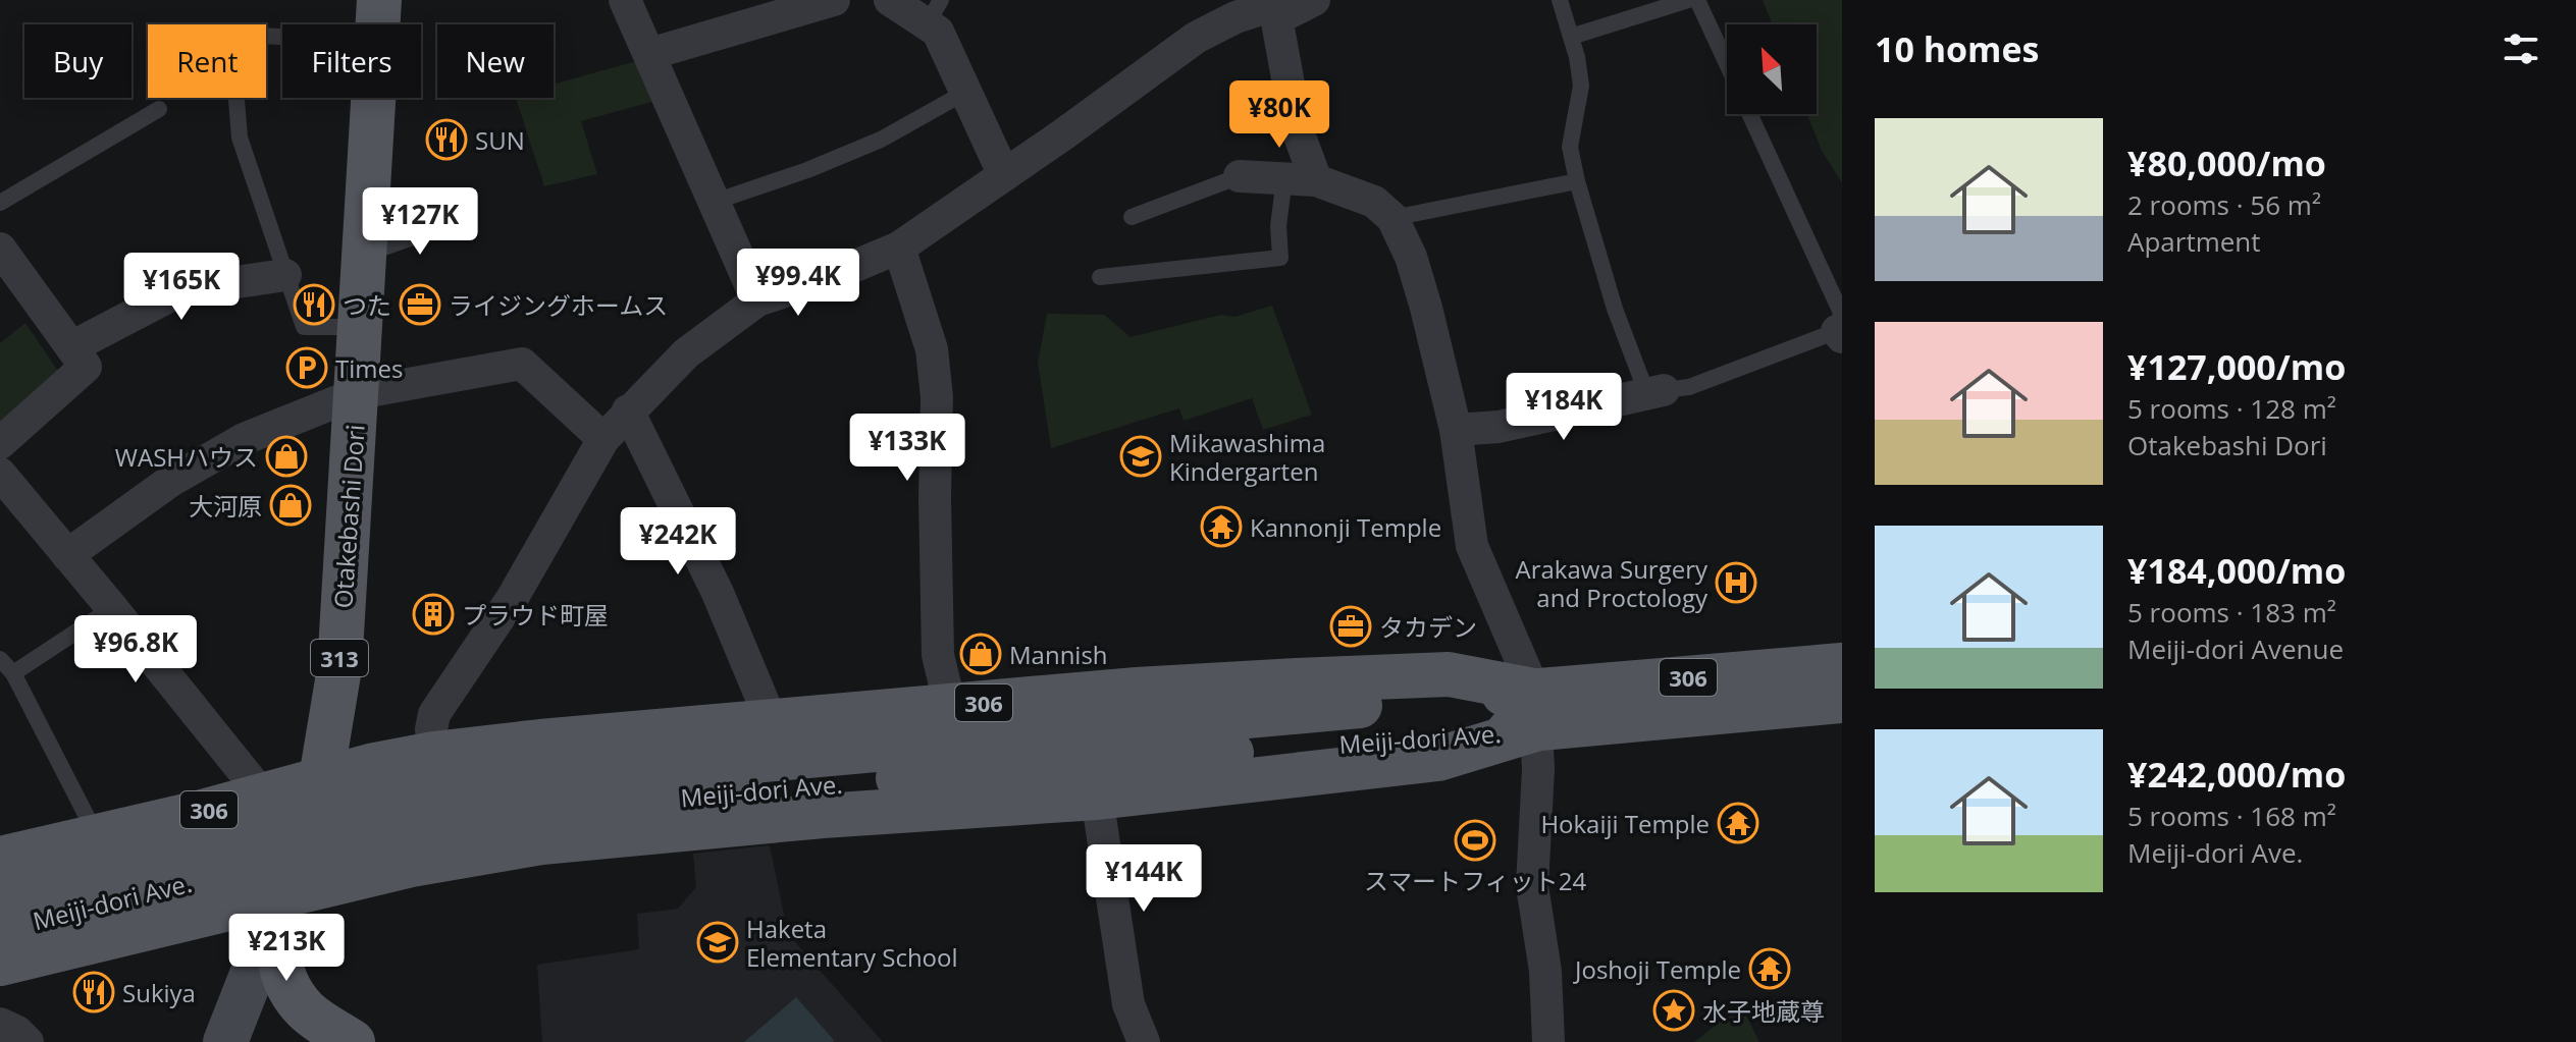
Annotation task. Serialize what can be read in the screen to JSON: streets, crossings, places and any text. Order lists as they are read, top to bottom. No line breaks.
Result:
{"streets":{"main road":["Otakebashi Dori","313","306","Meiji-dori Ave."]},"crossings":[["Otakebashi Dori","306"],["306","Meiji-dori Ave."]],"places":{"restaurant":["SUN","つた","Sukiya"],"office":["ライジングホームス","タカデン"],"parking":["Times"],"shop":["WASHハウス","大河原","Mannish"],"school or university":["Mikawashima Kindergarten","Haketa Elementary School"],"temple":["Kannonji Temple","Hokaiji Temple","Joshoji Temple"],"hospital":["Arakawa Surgery and Proctology"],"building":["プラウド町屋"],"sports":["スマートフィット24"],"place":["水子地蔵尊"]},"north":"top left","page":{"heading":"10 homes","chip":["Buy","Rent","Filters","New"],"price":["¥80K","¥127K","¥99.4K","¥165K","¥184K","¥133K","¥242K","¥96.8K","¥144K","¥213K"],"list":[{"name":"¥80,000/mo","note":"2 rooms · 56 m² · Apartment"},{"name":"¥127,000/mo","note":"5 rooms · 128 m² · Otakebashi Dori"},{"name":"¥184,000/mo","note":"5 rooms · 183 m² · Meiji-dori Avenue"},{"name":"¥242,000/mo","note":"5 rooms · 168 m² · Meiji-dori Ave."}]}}
